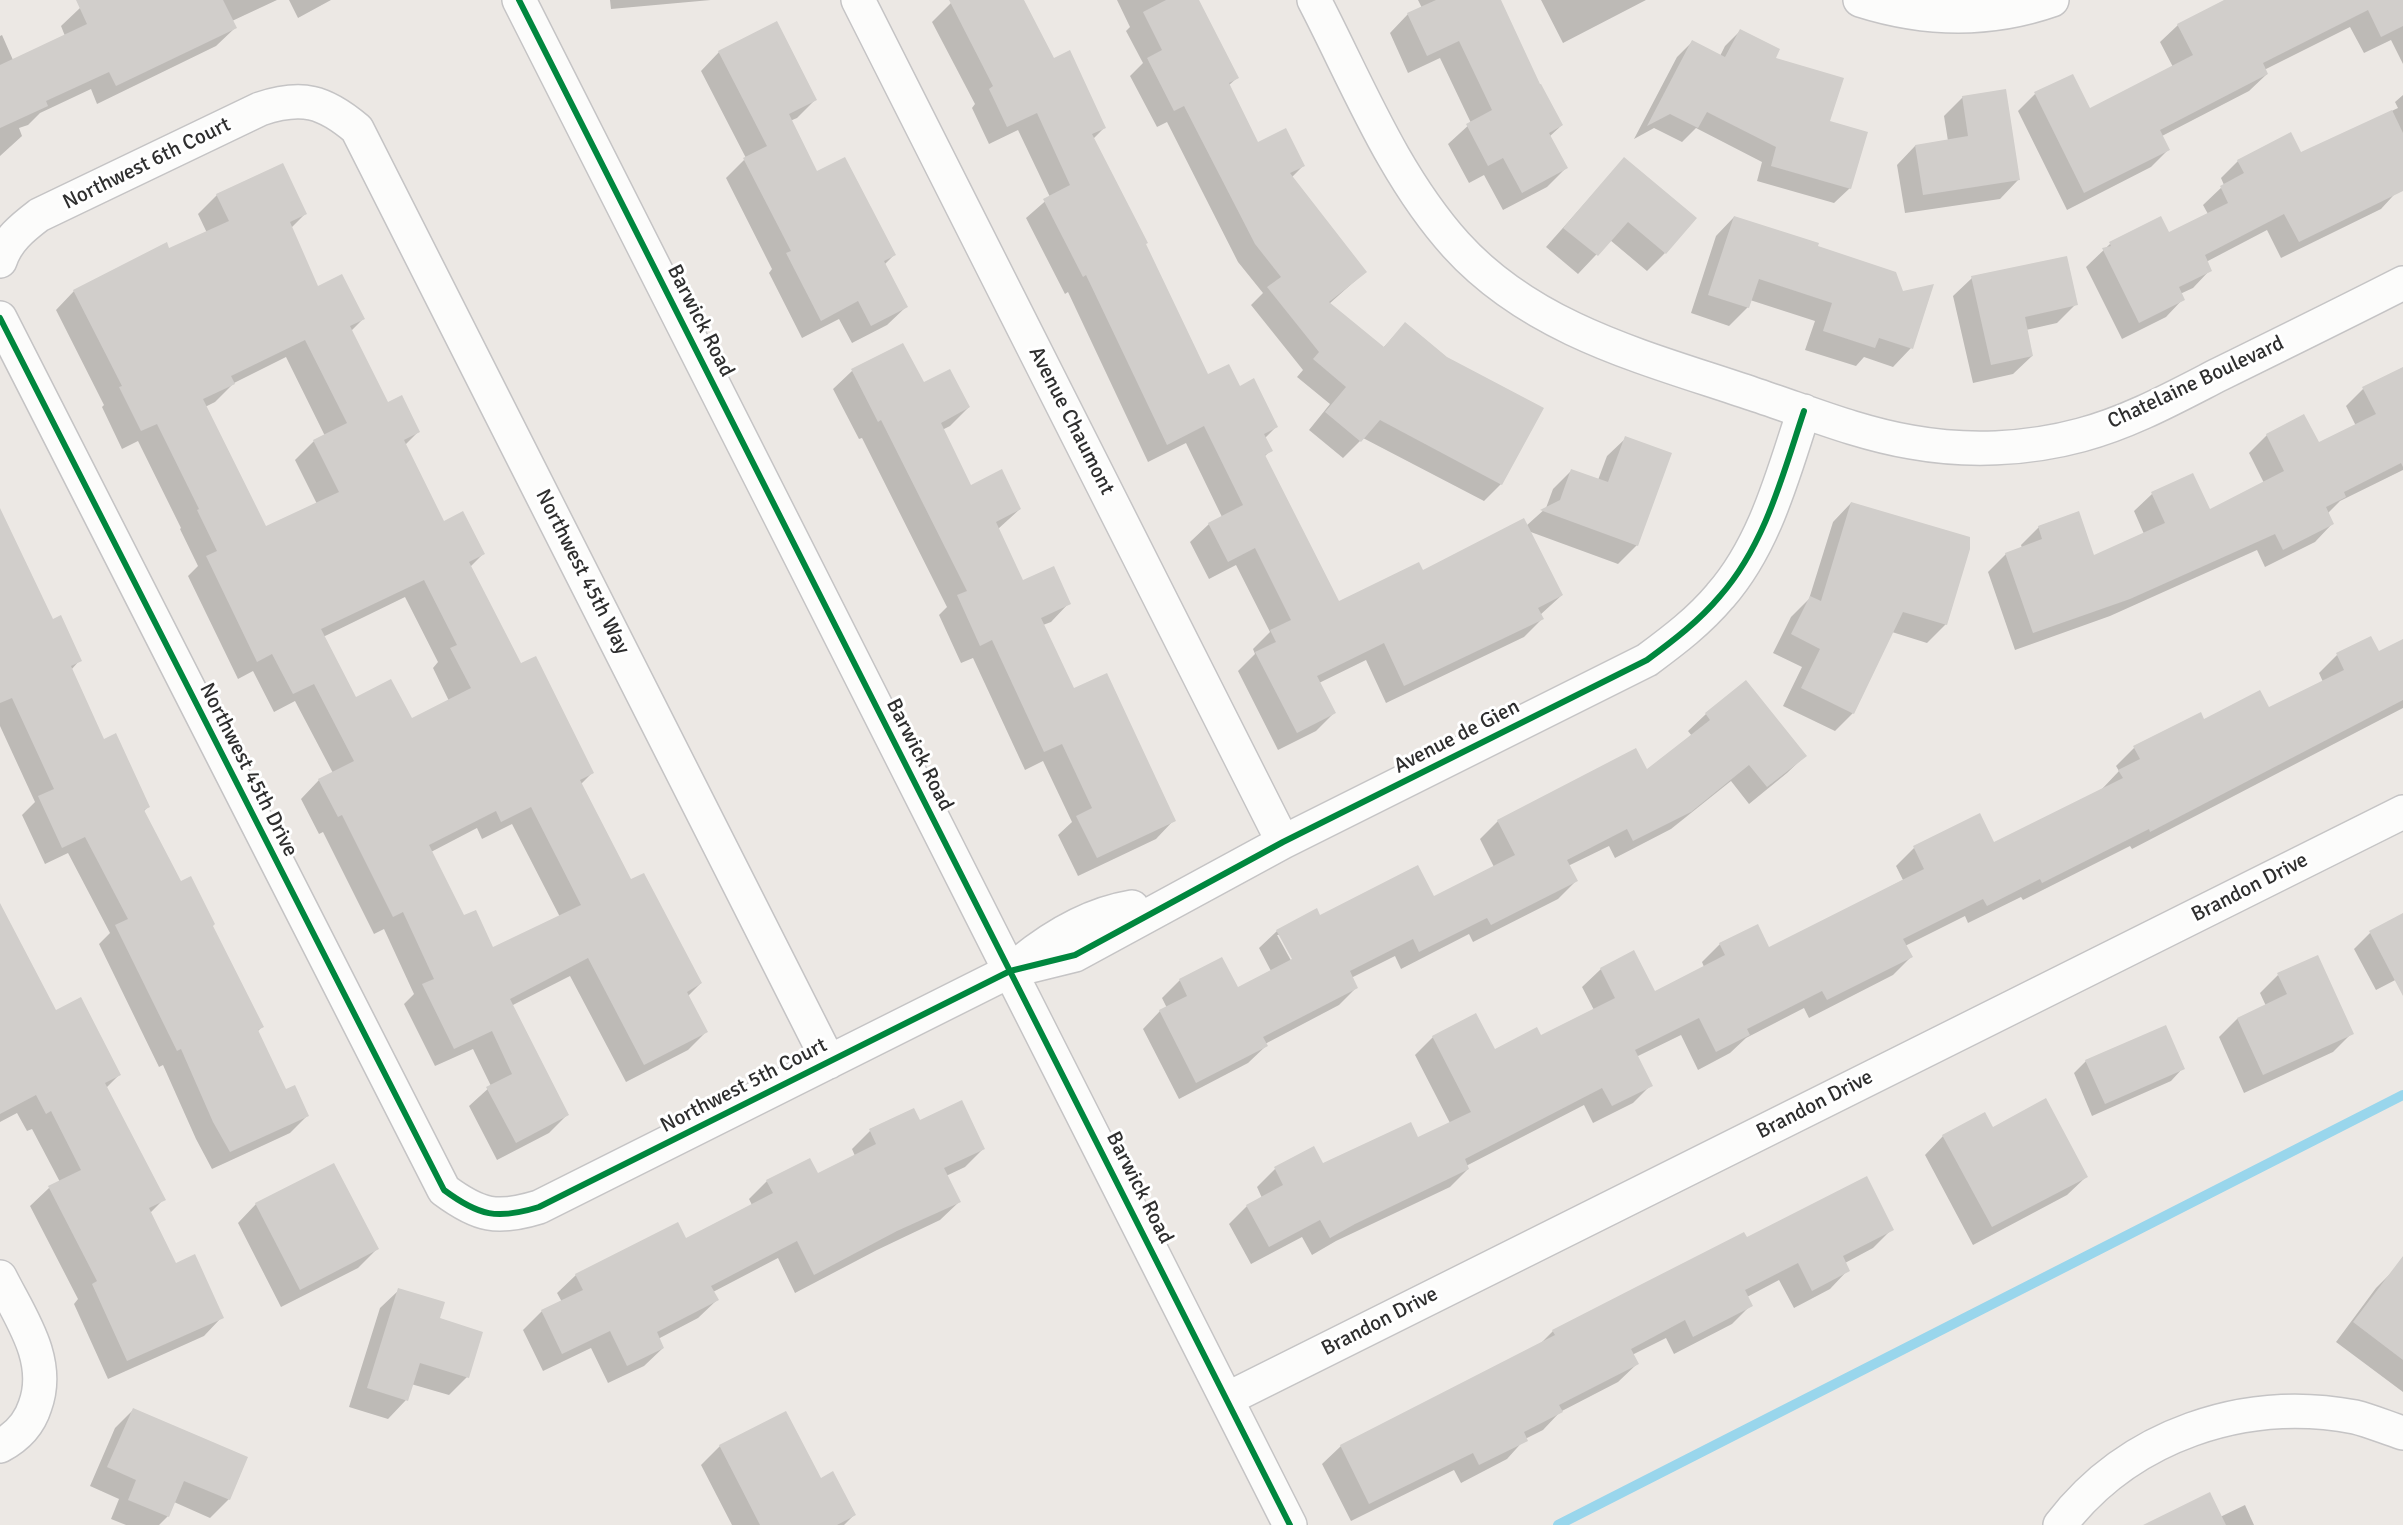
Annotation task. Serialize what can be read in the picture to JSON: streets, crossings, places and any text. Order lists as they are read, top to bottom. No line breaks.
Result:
{"streets":{"street":["Northwest 6th Court","Barwick Road","Chatelaine Boulevard","Avenue Chaumont","Northwest 45th Way","Avenue de Gien","Northwest 45th Drive","Brandon Drive","Northwest 5th Court"]},"crossings":[["Northwest 6th Court","Northwest 45th Way"],["Barwick Road","Avenue de Gien"],["Barwick Road","Brandon Drive"],["Barwick Road","Northwest 5th Court"],["Chatelaine Boulevard","Avenue de Gien"],["Avenue Chaumont","Avenue de Gien"],["Northwest 45th Way","Northwest 5th Court"],["Avenue de Gien","Northwest 5th Court"],["Northwest 45th Drive","Northwest 5th Court"]]}
